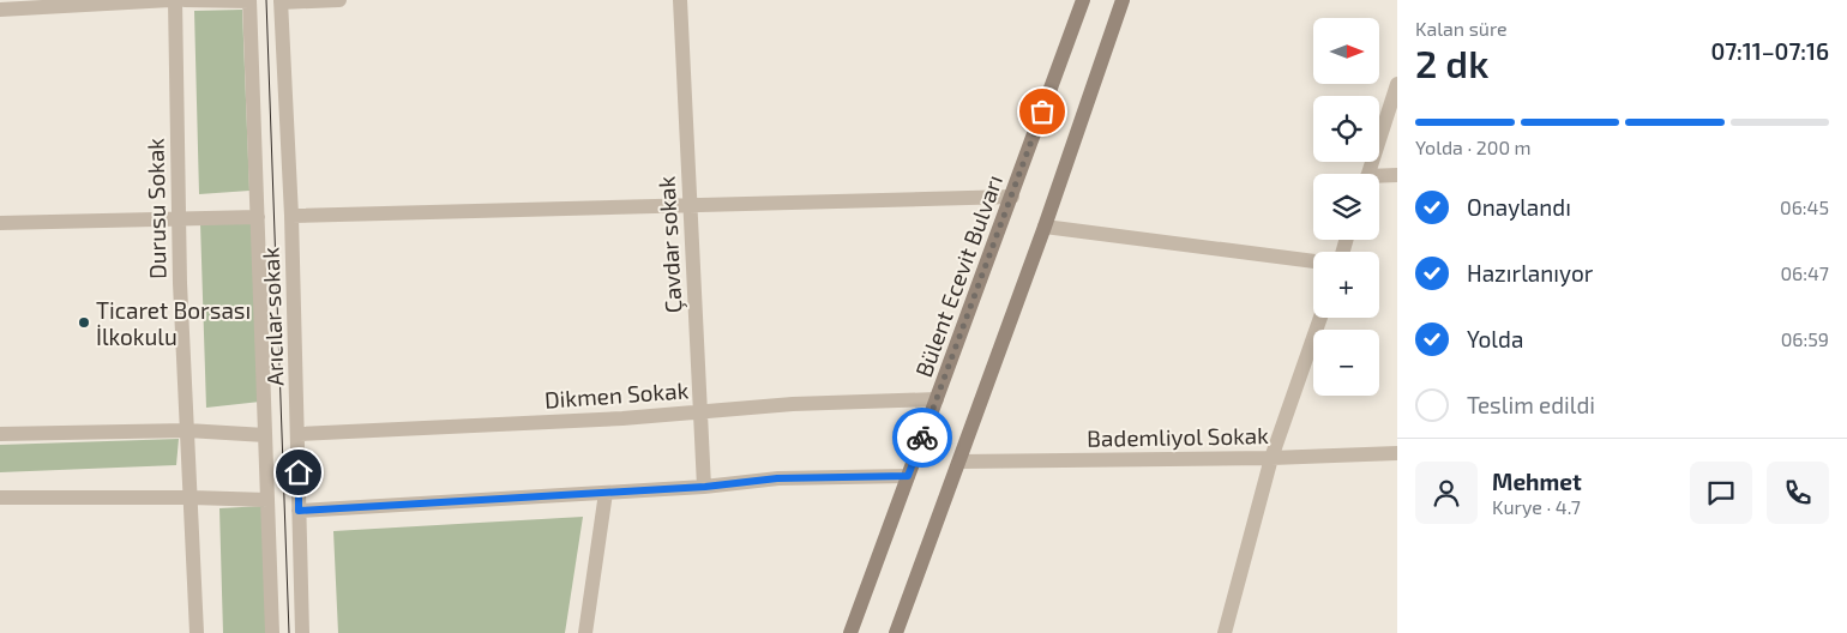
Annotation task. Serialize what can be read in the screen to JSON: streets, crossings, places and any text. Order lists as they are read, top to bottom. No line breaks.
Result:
{"streets":{"main road":["Bülent Ecevit Bulvarı"],"street":["Durusu Sokak","Çavdar sokak","Arıcılar sokak","Dikmen Sokak","Bademliyol Sokak"]},"crossings":[["Çavdar sokak","Dikmen Sokak"],["Bülent Ecevit Bulvarı","Dikmen Sokak"],["Arıcılar sokak","Dikmen Sokak"]],"places":["Ticaret Borsası İlkokulu"],"north":"right","page":{"heading":["2 dk","Kalan süre","07:11–07:16"],"panel":["Mehmet","Kurye · 4.7"],"map_buttons":["+","−"],"bar":"Yolda · 200 m","list":[["Onaylandı","06:45"],["Hazırlanıyor","06:47"],["Yolda","06:59"],"Teslim edildi"]}}
